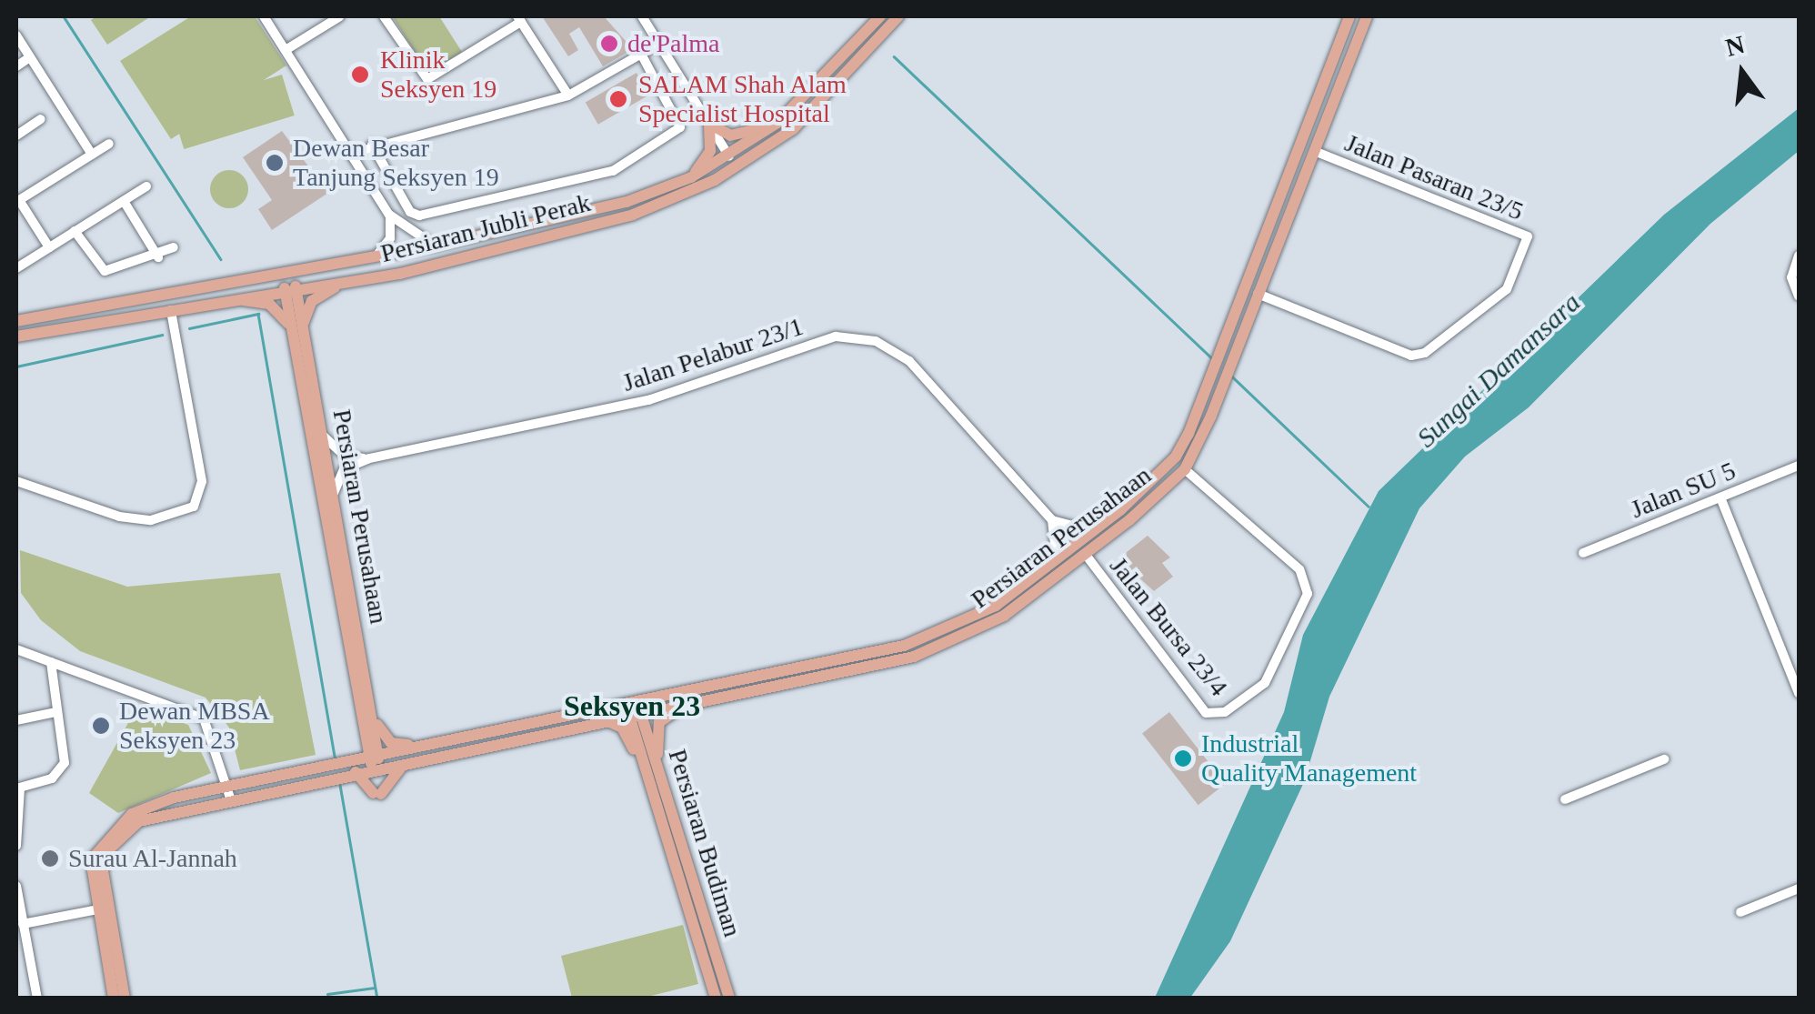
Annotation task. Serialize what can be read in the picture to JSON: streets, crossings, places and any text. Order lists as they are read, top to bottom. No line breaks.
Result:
{"streets":{"main road":["Persiaran Jubli Perak","Persiaran Perusahaan","Persiaran Budiman"],"street":["Jalan Pasaran 23/5","Jalan Pelabur 23/1","Jalan SU 5","Jalan Bursa 23/4"]},"crossings":[["Jalan Pasaran 23/5","Persiaran Perusahaan"],["Persiaran Jubli Perak","Persiaran Perusahaan"],["Jalan Pelabur 23/1","Persiaran Perusahaan"],["Persiaran Perusahaan","Jalan Bursa 23/4"],["Persiaran Perusahaan","Persiaran Budiman"]],"districts":["Seksyen 23"],"water":["Sungai Damansara"],"places":["de'Palma","Klinik Seksyen 19","SALAM Shah Alam Specialist Hospital","Dewan Besar Tanjung Seksyen 19","Dewan MBSA Seksyen 23","Industrial Quality Management","Surau Al-Jannah"],"north":"top"}
